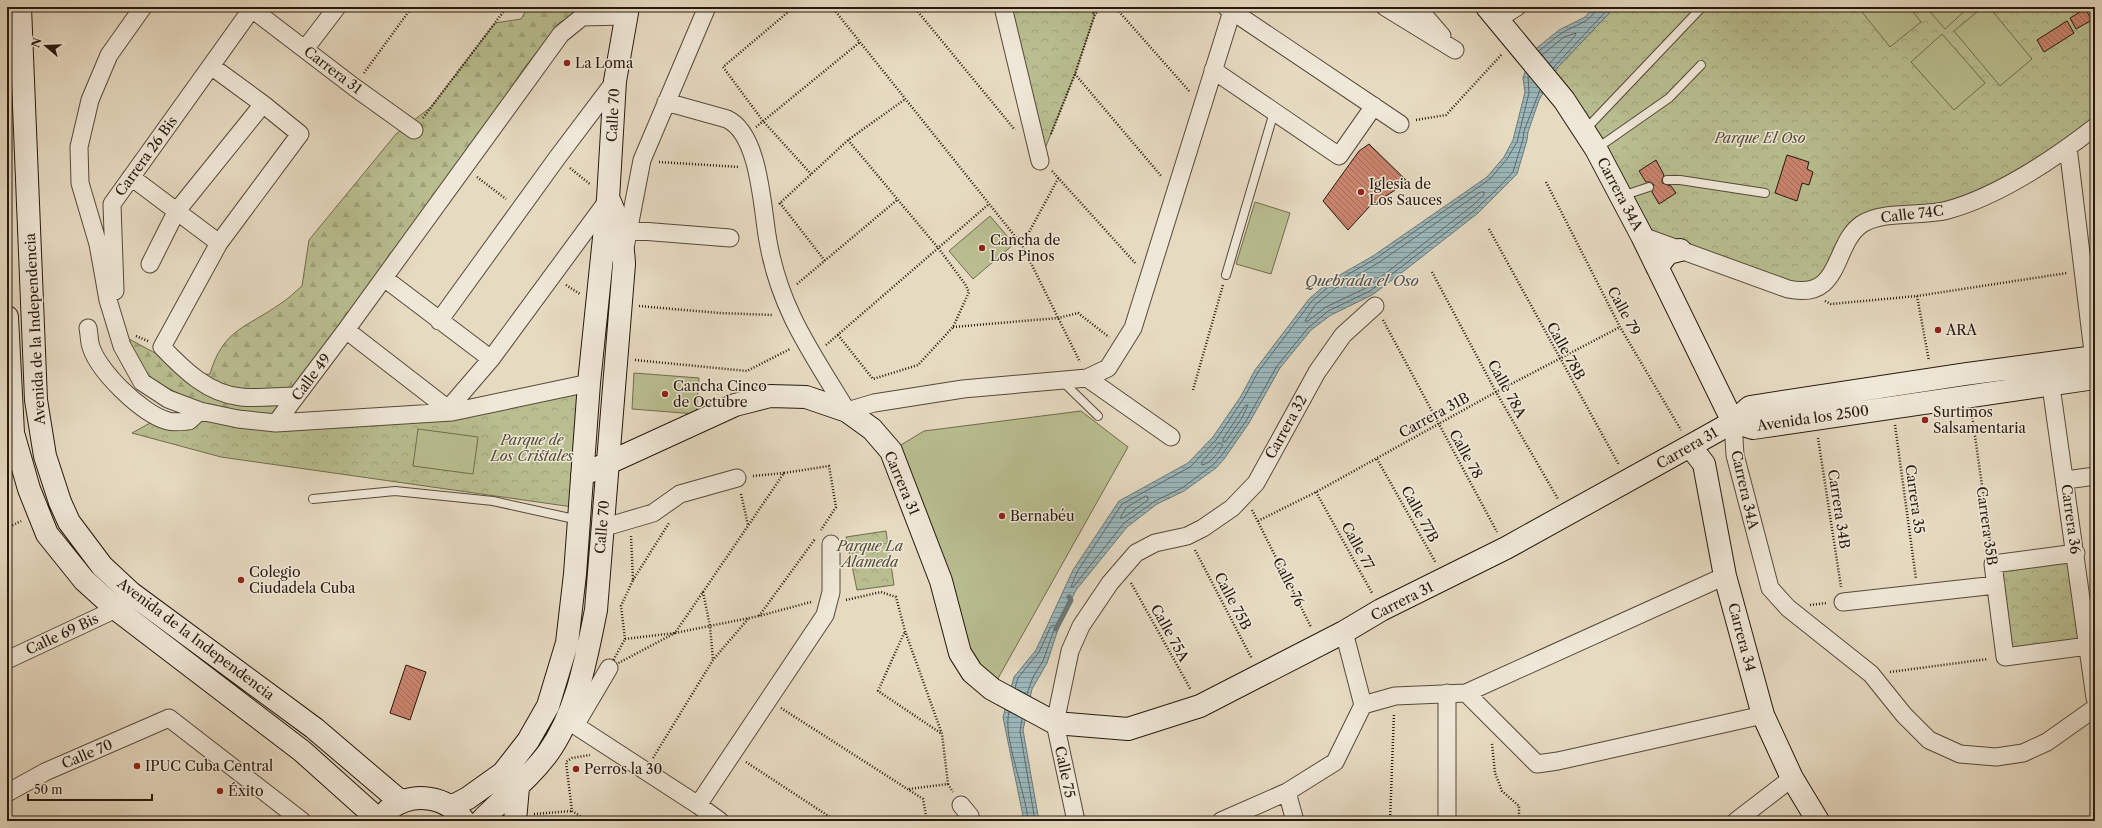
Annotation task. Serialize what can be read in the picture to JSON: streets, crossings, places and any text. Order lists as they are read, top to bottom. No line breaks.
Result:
{"streets":{"main road":["Carrera 31","Calle 70","Carrera 34A","Avenida de la Independencia","Avenida los 2500","Carrera 34"],"street":["Carrera 26 Bis","Calle 74C","Calle 49","Carrera 32","Carrera 36","Carrera 35B","Calle 69 Bis","Calle 75"],"path":["Calle 79","Calle 78B","Calle 78A","Carrera 31B","Calle 78","Carrera 35","Carrera 34B","Calle 77B","Calle 77","Calle 76","Calle 75B","Calle 75A"]},"crossings":[["Carrera 31","Calle 70"],["Carrera 31","Carrera 26 Bis"],["Carrera 31","Carrera 34A"],["Carrera 31","Calle 79"],["Carrera 31","Calle 78B"],["Carrera 31","Calle 78A"],["Carrera 31","Avenida los 2500"],["Carrera 31","Calle 78"],["Carrera 31","Calle 77B"],["Carrera 31","Calle 77"],["Carrera 31","Calle 76"],["Carrera 31","Calle 75B"],["Carrera 31","Calle 75A"],["Carrera 31","Carrera 34"],["Carrera 31","Calle 75"],["Calle 70","Calle 49"],["Carrera 34A","Calle 74C"],["Carrera 34A","Avenida los 2500"],["Calle 79","Carrera 31B"],["Calle 79","Carrera 34"],["Avenida de la Independencia","Calle 69 Bis"],["Calle 78B","Carrera 31B"],["Calle 78A","Carrera 31B"],["Carrera 31B","Calle 78"],["Carrera 31B","Calle 77B"],["Carrera 31B","Calle 77"],["Carrera 31B","Calle 76"],["Avenida los 2500","Carrera 35"],["Avenida los 2500","Carrera 34B"],["Avenida los 2500","Carrera 36"],["Avenida los 2500","Carrera 35B"],["Carrera 32","Calle 78"],["Carrera 32","Calle 75B"]],"water":["Quebrada el Oso"],"parks":["Parque El Oso","Parque de Los Cristales","Parque La Alameda"],"places":["La Loma","Iglesia de Los Sauces","Cancha de Los Pinos","ARA","Cancha Cinco de Octubre","Surtimos Salsamentaria","Bernabéu","Colegio Ciudadela Cuba","IPUC Cuba Central","Perros la 30","Éxito"],"scale_bar":"50 m","north":"left"}
